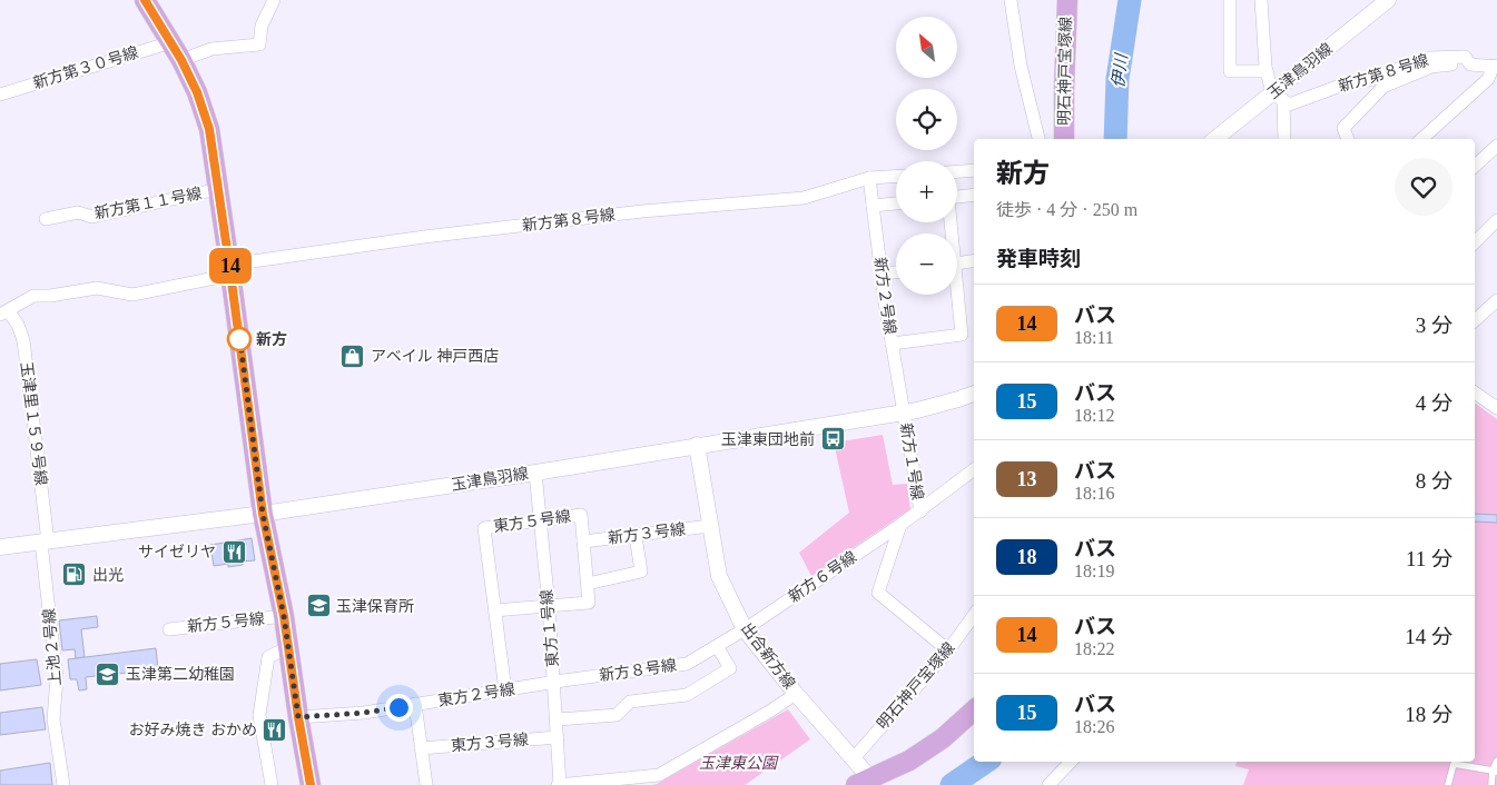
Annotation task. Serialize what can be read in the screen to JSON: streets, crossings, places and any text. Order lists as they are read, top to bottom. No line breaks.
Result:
{"streets":{"main road":["明石神戸宝塚線"],"street":["新方第３０号線","玉津鳥羽線","新方第８号線","新方第１１号線","新方２号線","玉津里１５９号線","新方１号線","東方５号線","新方３号線","新方６号線","新方５号線","東方１号線","上池２号線","出合新方線","新方８号線","東方２号線","東方３号線"]},"crossings":[["明石神戸宝塚線","出合新方線"],["玉津鳥羽線","新方第８号線"],["玉津鳥羽線","新方２号線"],["玉津鳥羽線","玉津里１５９号線"],["玉津鳥羽線","新方１号線"],["玉津鳥羽線","東方１号線"],["玉津鳥羽線","上池２号線"],["玉津鳥羽線","出合新方線"],["新方第８号線","新方２号線"],["新方第８号線","玉津里１５９号線"],["新方２号線","新方１号線"],["玉津里１５９号線","上池２号線"],["新方１号線","新方６号線"],["東方５号線","新方３号線"],["東方５号線","東方１号線"],["東方５号線","東方２号線"],["新方３号線","出合新方線"],["新方６号線","出合新方線"],["新方６号線","新方８号線"],["東方１号線","新方８号線"],["東方１号線","東方２号線"],["東方１号線","東方３号線"],["出合新方線","新方８号線"],["新方８号線","東方２号線"]],"water":["伊川"],"parks":["玉津東公園"],"places":{"other":["新方"],"shop":["アベイル 神戸西店"],"bus stop":["玉津東団地前"],"restaurant":["サイゼリヤ","お好み焼き おかめ"],"fuel station":["出光"],"school or university":["玉津保育所","玉津第二幼稚園"]},"lines":["bus line 14"],"north":"top left","page":{"on_map":"14","map_buttons":["+","−"],"heading":[["新方","徒歩 · 4 分 · 250 m"],"発車時刻"],"list":[{"mark":"14","name":"バス","note":"18:11","value":"3 分"},{"mark":"15","name":"バス","note":"18:12","value":"4 分"},{"mark":"13","name":"バス","note":"18:16","value":"8 分"},{"mark":"18","name":"バス","note":"18:19","value":"11 分"},{"mark":"14","name":"バス","note":"18:22","value":"14 分"},{"mark":"15","name":"バス","note":"18:26","value":"18 分"}]}}
